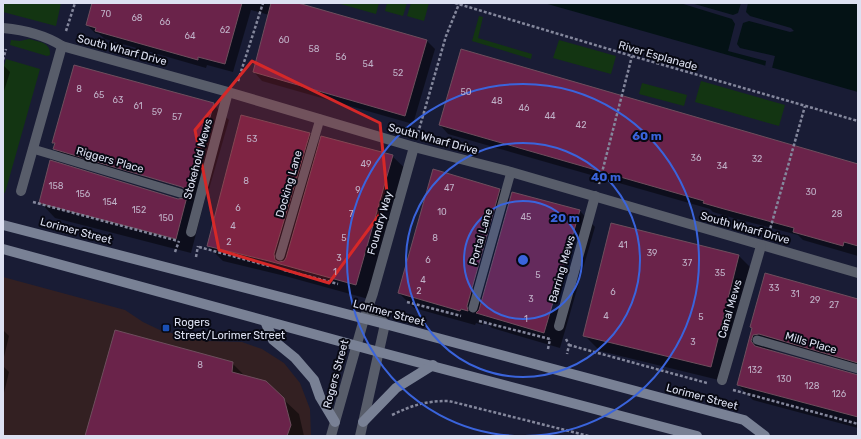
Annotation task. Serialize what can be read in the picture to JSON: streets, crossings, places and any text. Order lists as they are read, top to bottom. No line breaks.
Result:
{"streets":{"main road":["Lorimer Street"],"street":["South Wharf Drive","Stokehold Mews","Foundry Way","Barring Mews","Canal Mews","Rogers Street"],"lane":["Riggers Place","Docking Lane","Portal Lane","Mills Place"],"path":["River Esplanade"]},"crossings":[["South Wharf Drive","Stokehold Mews"],["South Wharf Drive","Docking Lane"],["South Wharf Drive","Foundry Way"],["South Wharf Drive","Portal Lane"],["South Wharf Drive","Barring Mews"],["South Wharf Drive","Canal Mews"],["Foundry Way","Lorimer Street"],["Foundry Way","Rogers Street"],["Lorimer Street","Rogers Street"]],"places":{"transit":["Rogers Street/Lorimer Street"]},"house_numbers":["70","68","66","62","64","60","58","56","54","52","8","50","65","63","48","61","46","59","44","57","42","53","36","32","49","34","8","158","47","9","30","156","154","6","152","10","7","28","45","150","4","5","8","2","41","39","3","6","37","1","35","5","4","33","2","6","31","3","29","27","4","5","1","3","8","132","130","128","126"],"rings":["60 m","40 m","20 m"]}
